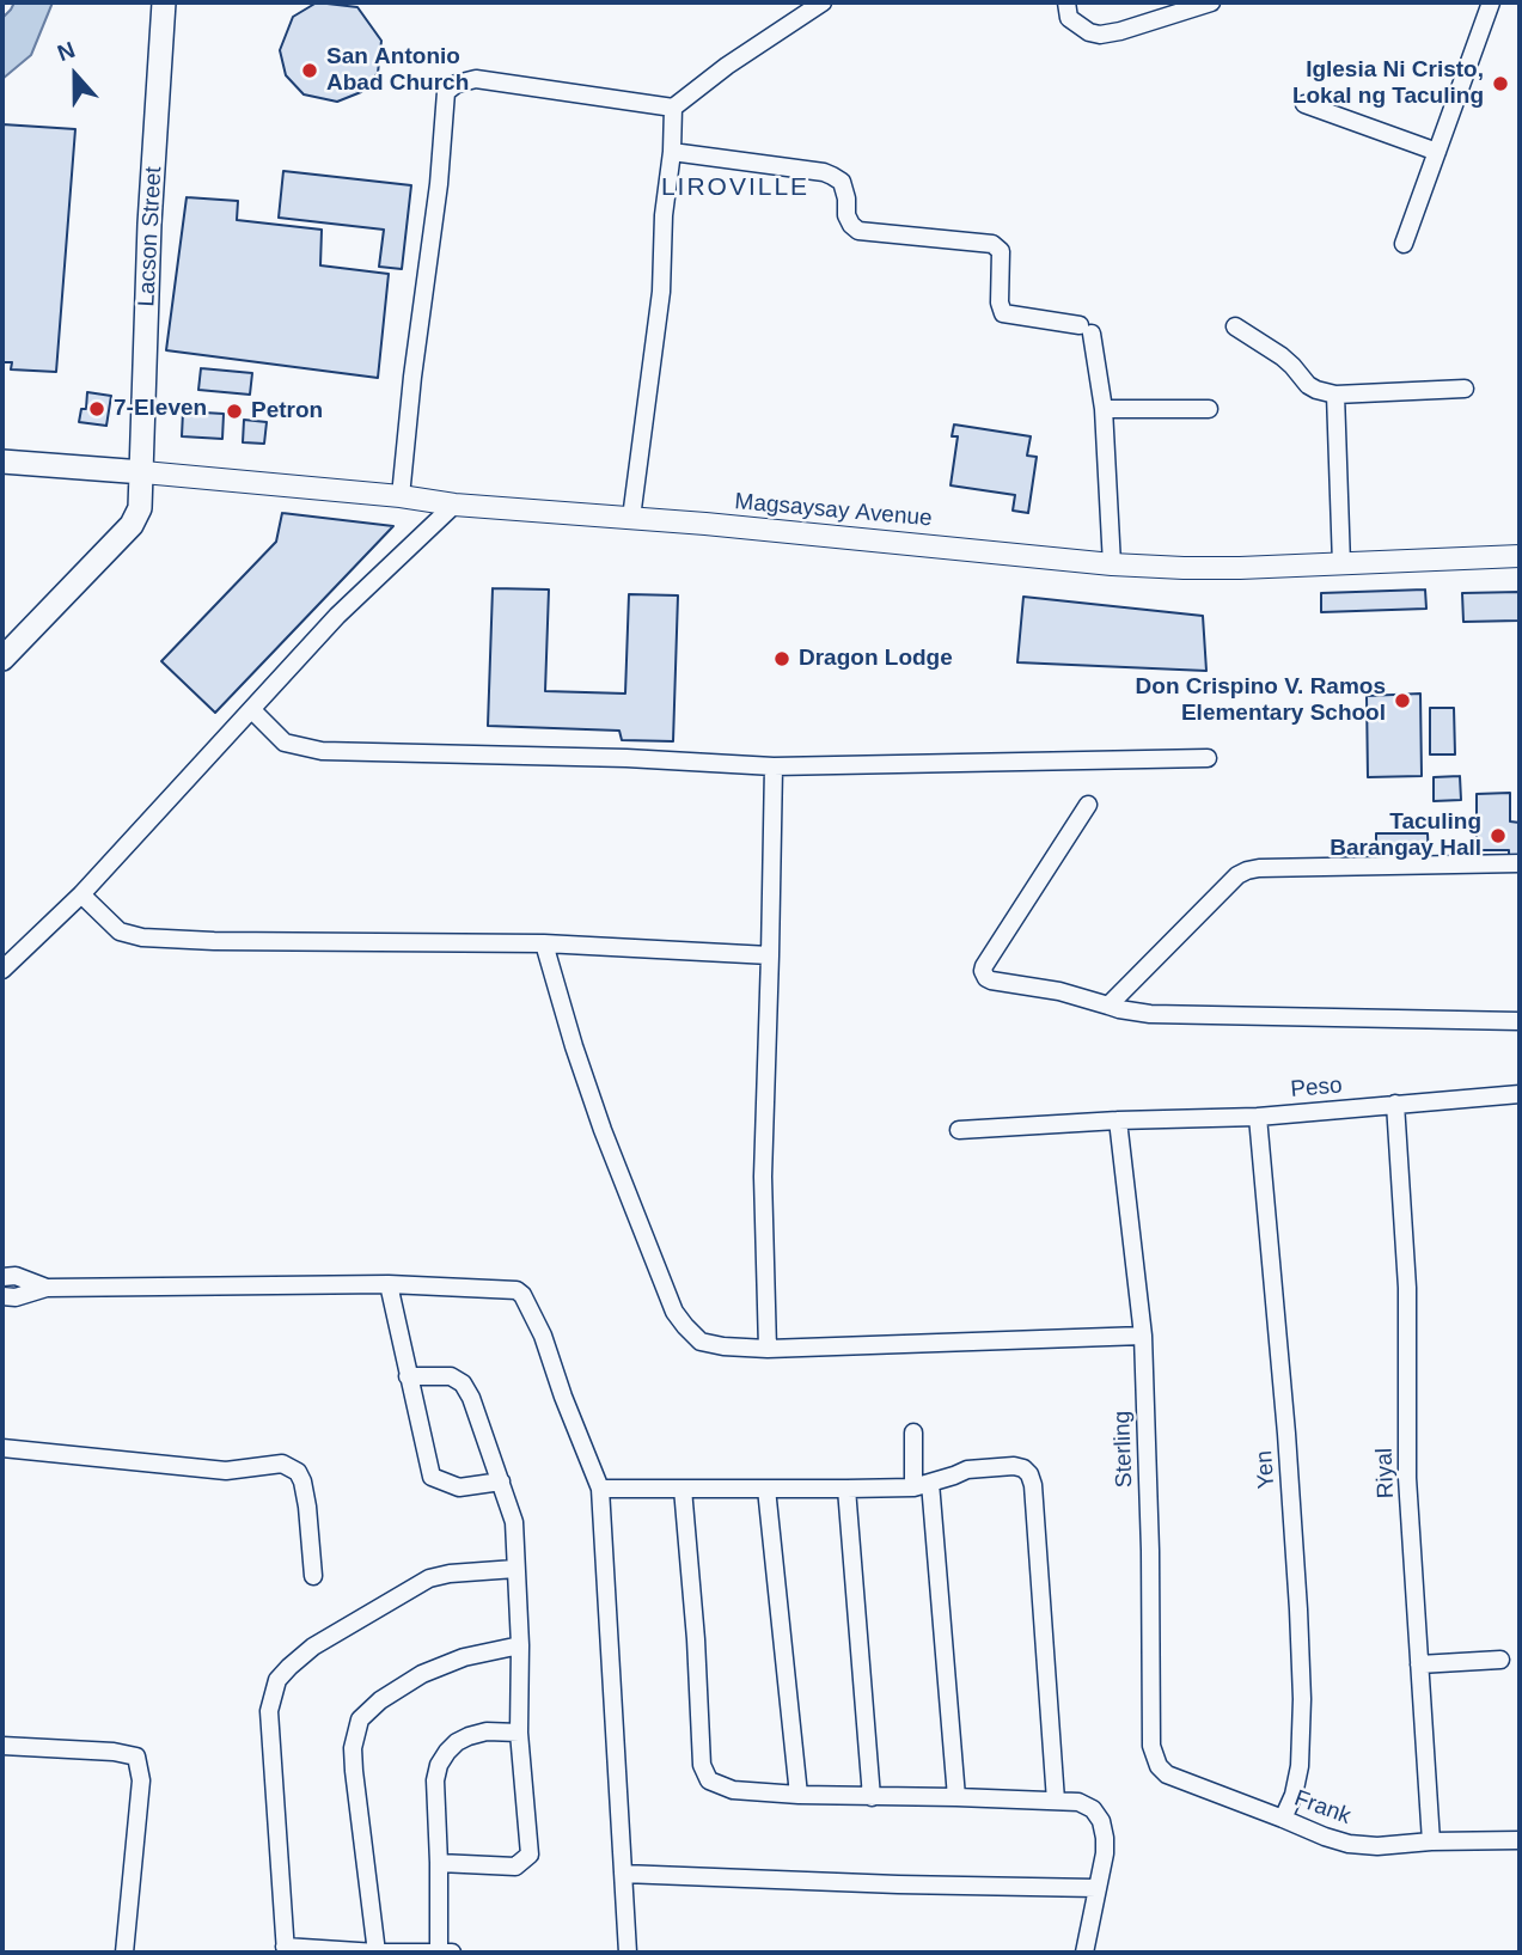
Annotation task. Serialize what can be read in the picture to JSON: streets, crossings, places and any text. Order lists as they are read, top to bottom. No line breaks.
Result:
{"streets":{"main road":["Lacson Street"],"street":["Magsaysay Avenue","Peso","Sterling","Yen","Riyal","Frank"]},"crossings":[["Lacson Street","Magsaysay Avenue"],["Peso","Sterling"],["Peso","Yen"],["Peso","Riyal"],["Sterling","Frank"],["Yen","Frank"],["Riyal","Frank"]],"districts":["LIROVILLE"],"places":["San Antonio Abad Church","Iglesia Ni Cristo, Lokal ng Taculing","7-Eleven","Petron","Dragon Lodge","Don Crispino V. Ramos Elementary School","Taculing Barangay Hall"],"north":"top"}
